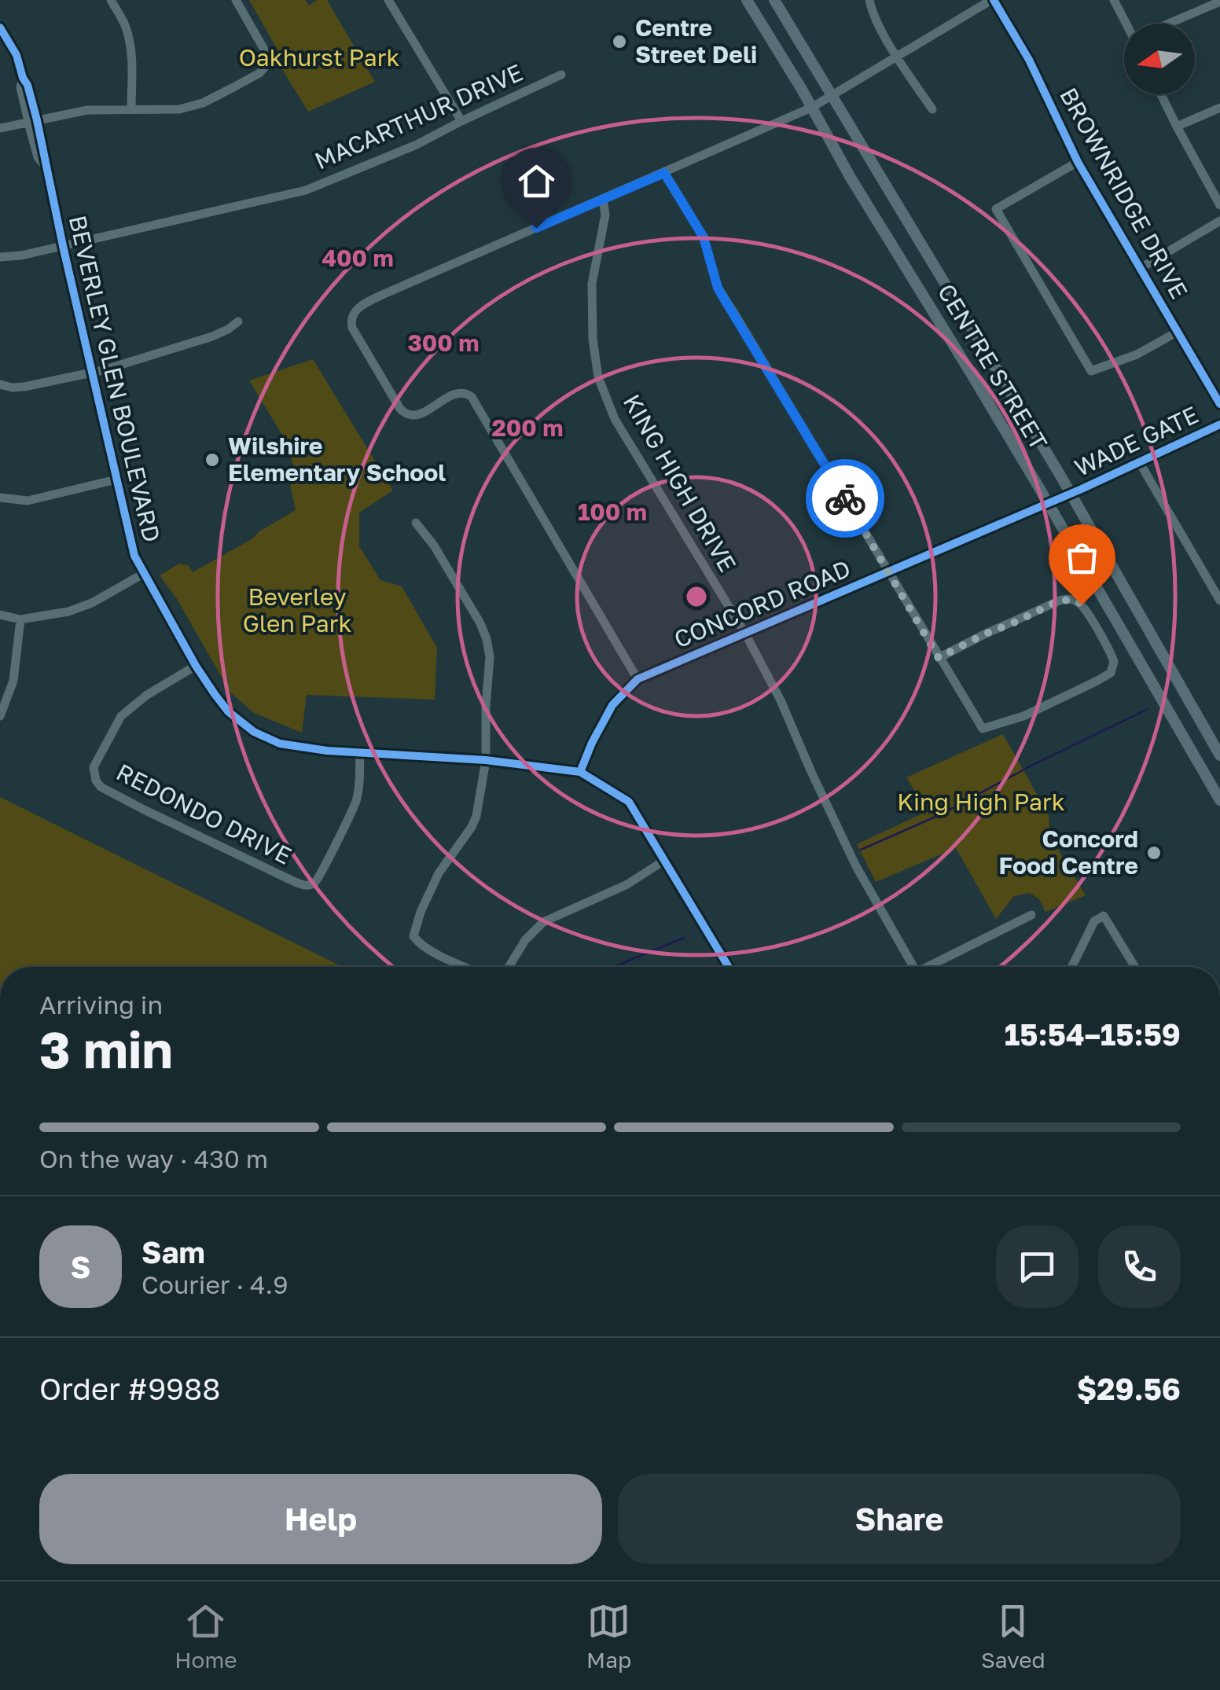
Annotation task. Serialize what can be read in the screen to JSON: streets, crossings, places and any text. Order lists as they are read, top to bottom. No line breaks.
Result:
{"streets":{"main road":["CENTRE STREET"],"street":["MACARTHUR DRIVE","BROWNRIDGE DRIVE","BEVERLEY GLEN BOULEVARD","WADE GATE","KING HIGH DRIVE","CONCORD ROAD","REDONDO DRIVE"]},"crossings":[["MACARTHUR DRIVE","BEVERLEY GLEN BOULEVARD"],["CENTRE STREET","WADE GATE"],["CENTRE STREET","CONCORD ROAD"],["BEVERLEY GLEN BOULEVARD","CONCORD ROAD"],["BEVERLEY GLEN BOULEVARD","REDONDO DRIVE"],["WADE GATE","CONCORD ROAD"],["KING HIGH DRIVE","CONCORD ROAD"]],"parks":["Oakhurst Park","Beverley Glen Park","King High Park"],"places":["Centre Street Deli","Wilshire Elementary School","Concord Food Centre"],"north":"left","page":{"heading":["3 min","Arriving in","15:54–15:59"],"panel":["Sam","Courier · 4.9","Order #9988","$29.56"],"bar":"On the way · 430 m","round":"S","buttons":["Help","Share"],"tabs":["Home","Map","Saved"]},"rings":["400 m","300 m","200 m","100 m"]}
